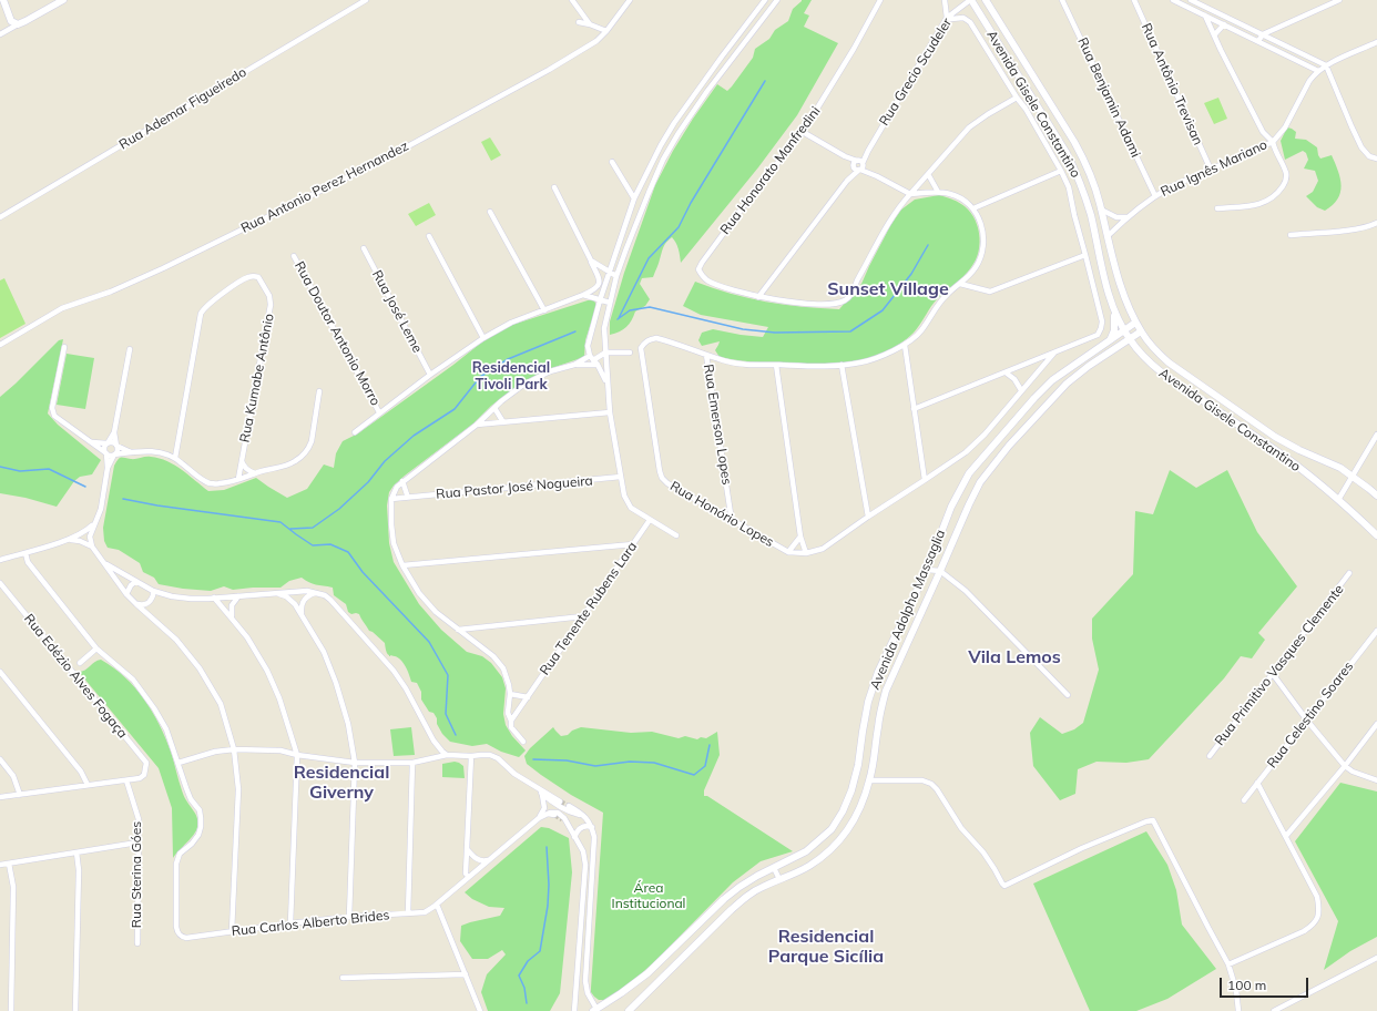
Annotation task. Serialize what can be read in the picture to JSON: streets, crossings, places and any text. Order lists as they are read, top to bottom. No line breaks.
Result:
{"streets":{"main road":["Avenida Gisele Constantino","Avenida Adolpho Massaglia"],"street":["Rua Grecio Scudeler","Rua Antônio Trevisan","Rua Benjamin Adami","Rua Ademar Figueiredo","Rua Ignês Mariano","Rua Honorato Manfredini","Rua Antonio Perez Hernandez","Rua José Leme","Rua Doutor Antonio Morro","Rua Kumabe Antônio","Rua Emerson Lopes","Rua Pastor José Nogueira","Rua Honório Lopes","Rua Tenente Rubens Lara","Rua Primitivo Vasques Clemente","Rua Edézio Alves Fogaça","Rua Celestino Soares","Rua Sterina Góes","Rua Carlos Alberto Brides"]},"crossings":[["Rua Grecio Scudeler","Avenida Gisele Constantino"],["Rua Antônio Trevisan","Rua Ignês Mariano"],["Rua Benjamin Adami","Rua Ignês Mariano"],["Avenida Gisele Constantino","Rua Ignês Mariano"],["Avenida Gisele Constantino","Avenida Adolpho Massaglia"],["Rua Emerson Lopes","Rua Honório Lopes"],["Rua Edézio Alves Fogaça","Rua Sterina Góes"]],"districts":["Sunset Village","Residencial Tivoli Park","Vila Lemos","Residencial Giverny","Residencial Parque Sicília"],"parks":["Área Institucional"],"scale_bar":"100 m"}
